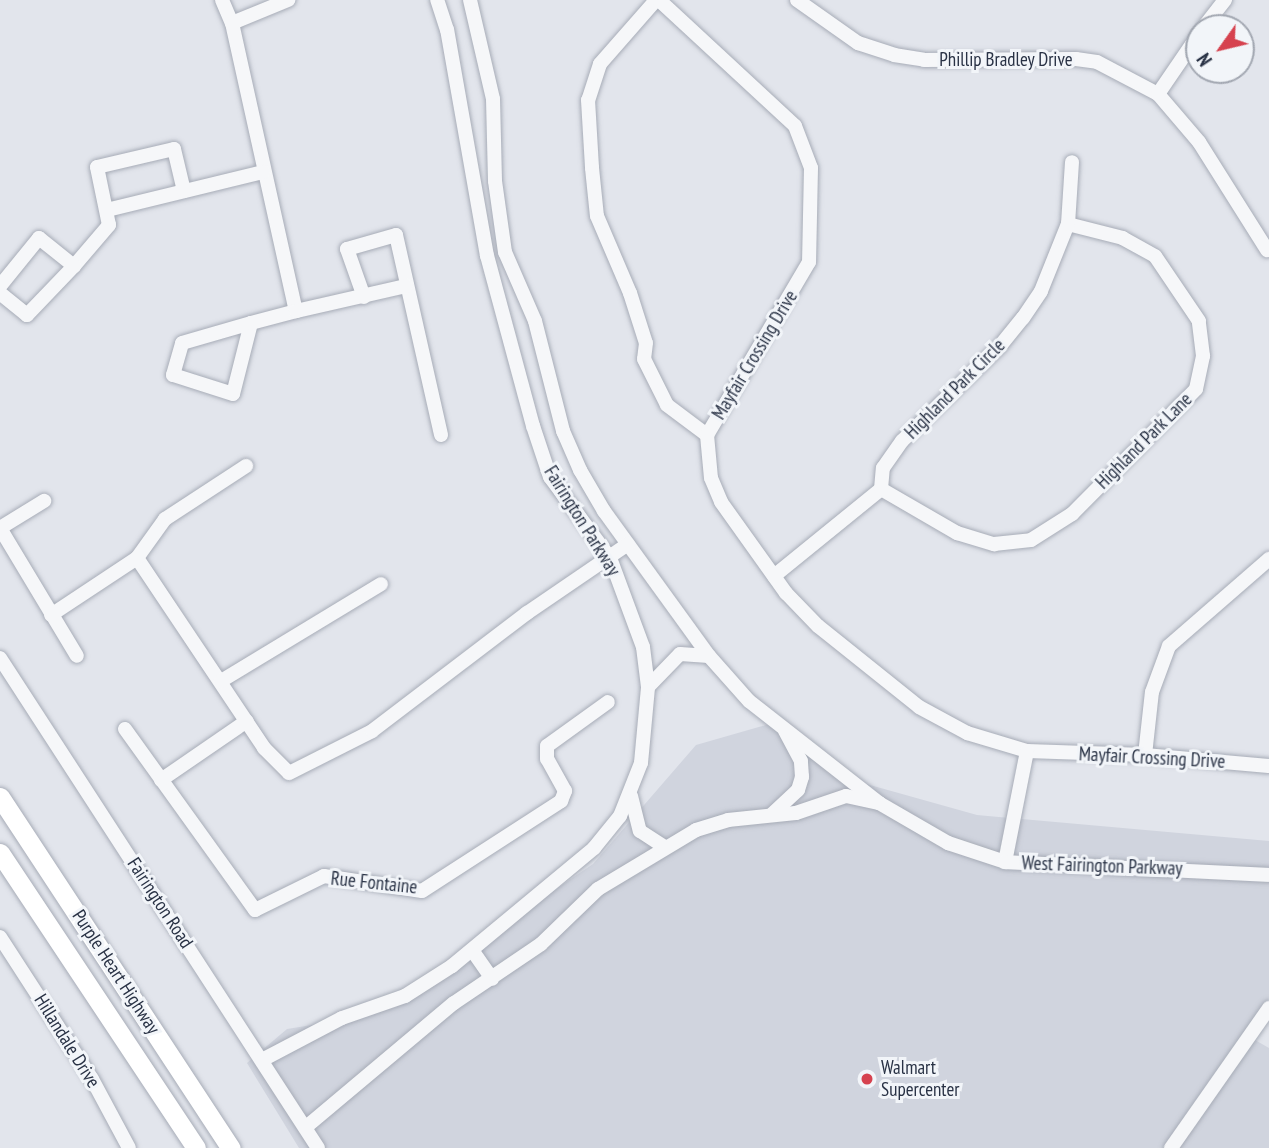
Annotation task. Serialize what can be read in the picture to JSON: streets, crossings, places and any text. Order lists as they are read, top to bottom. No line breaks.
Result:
{"streets":{"highway":["Purple Heart Highway"],"street":["Phillip Bradley Drive","Mayfair Crossing Drive","Highland Park Circle","Highland Park Lane","Fairington Parkway","West Fairington Parkway","Rue Fontaine","Fairington Road","Hillandale Drive"]},"crossings":[["Highland Park Circle","Highland Park Lane"],["Fairington Parkway","West Fairington Parkway"],["Fairington Parkway","Fairington Road"]],"places":["Walmart Supercenter"],"north":"bottom left"}
